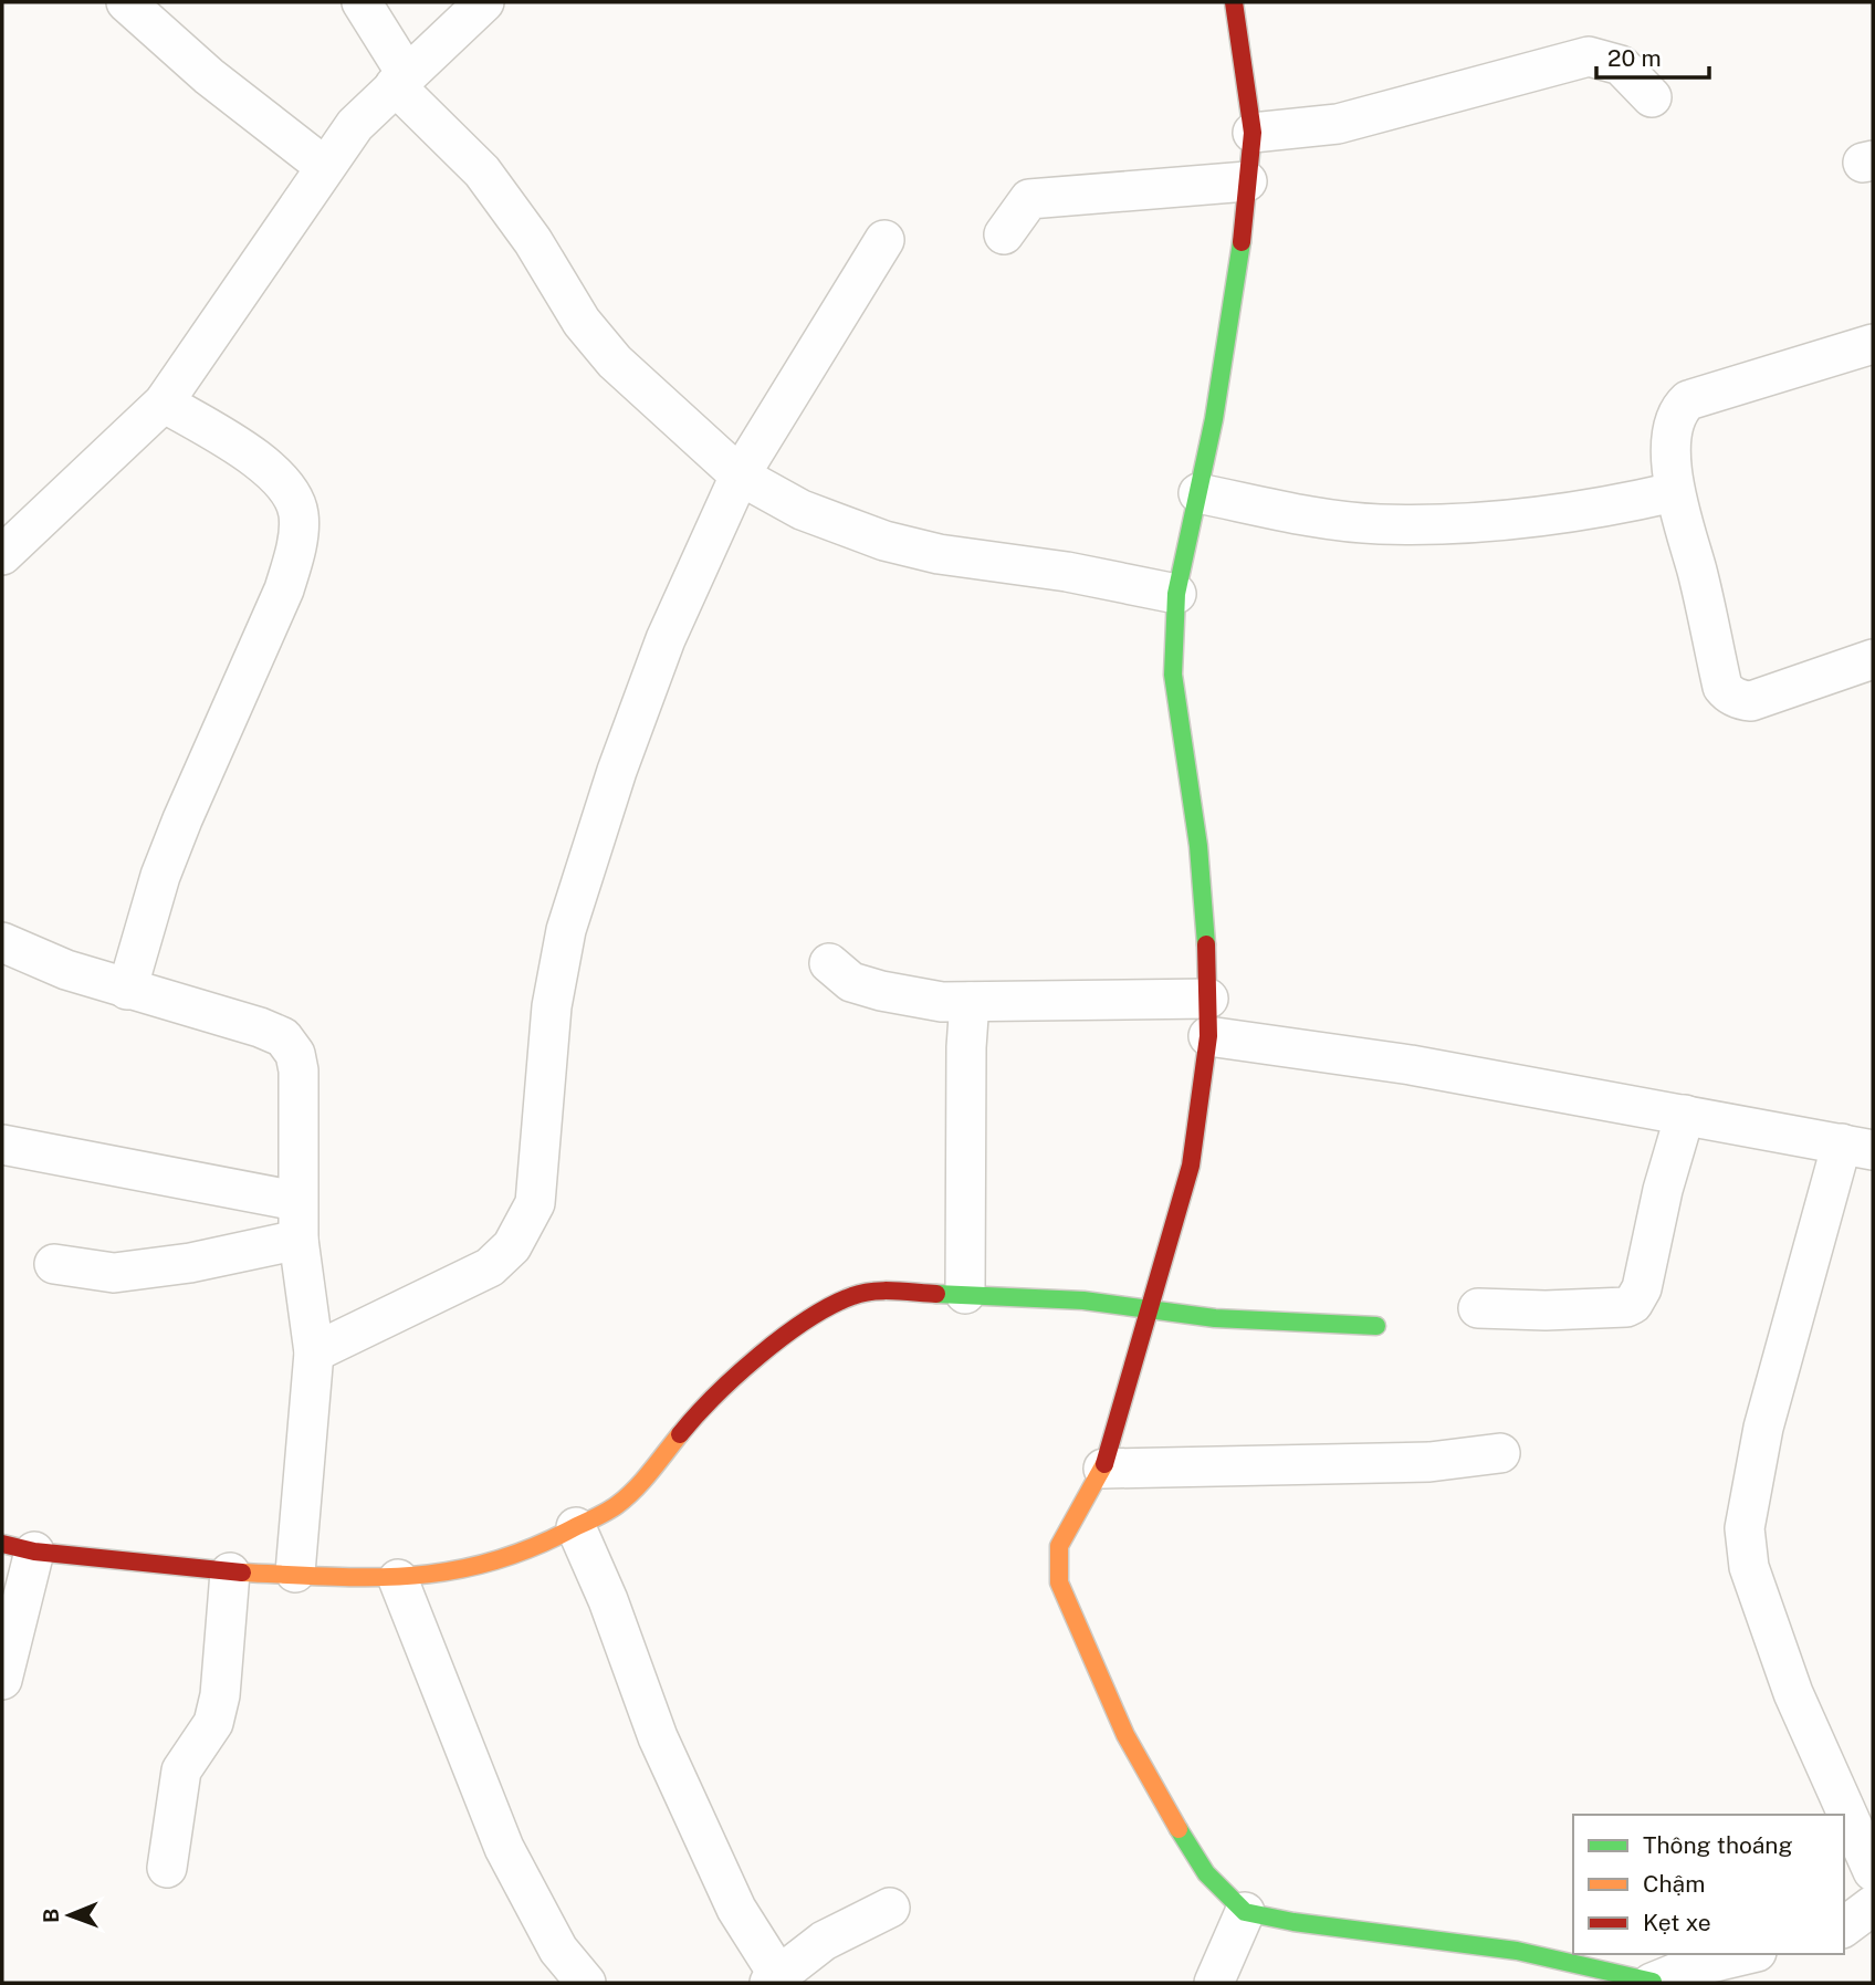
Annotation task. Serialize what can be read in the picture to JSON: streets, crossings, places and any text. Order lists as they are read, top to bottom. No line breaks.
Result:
{"legend":["Thông thoáng","Chậm","Kẹt xe"],"scale_bar":"20 m","north":"left"}
